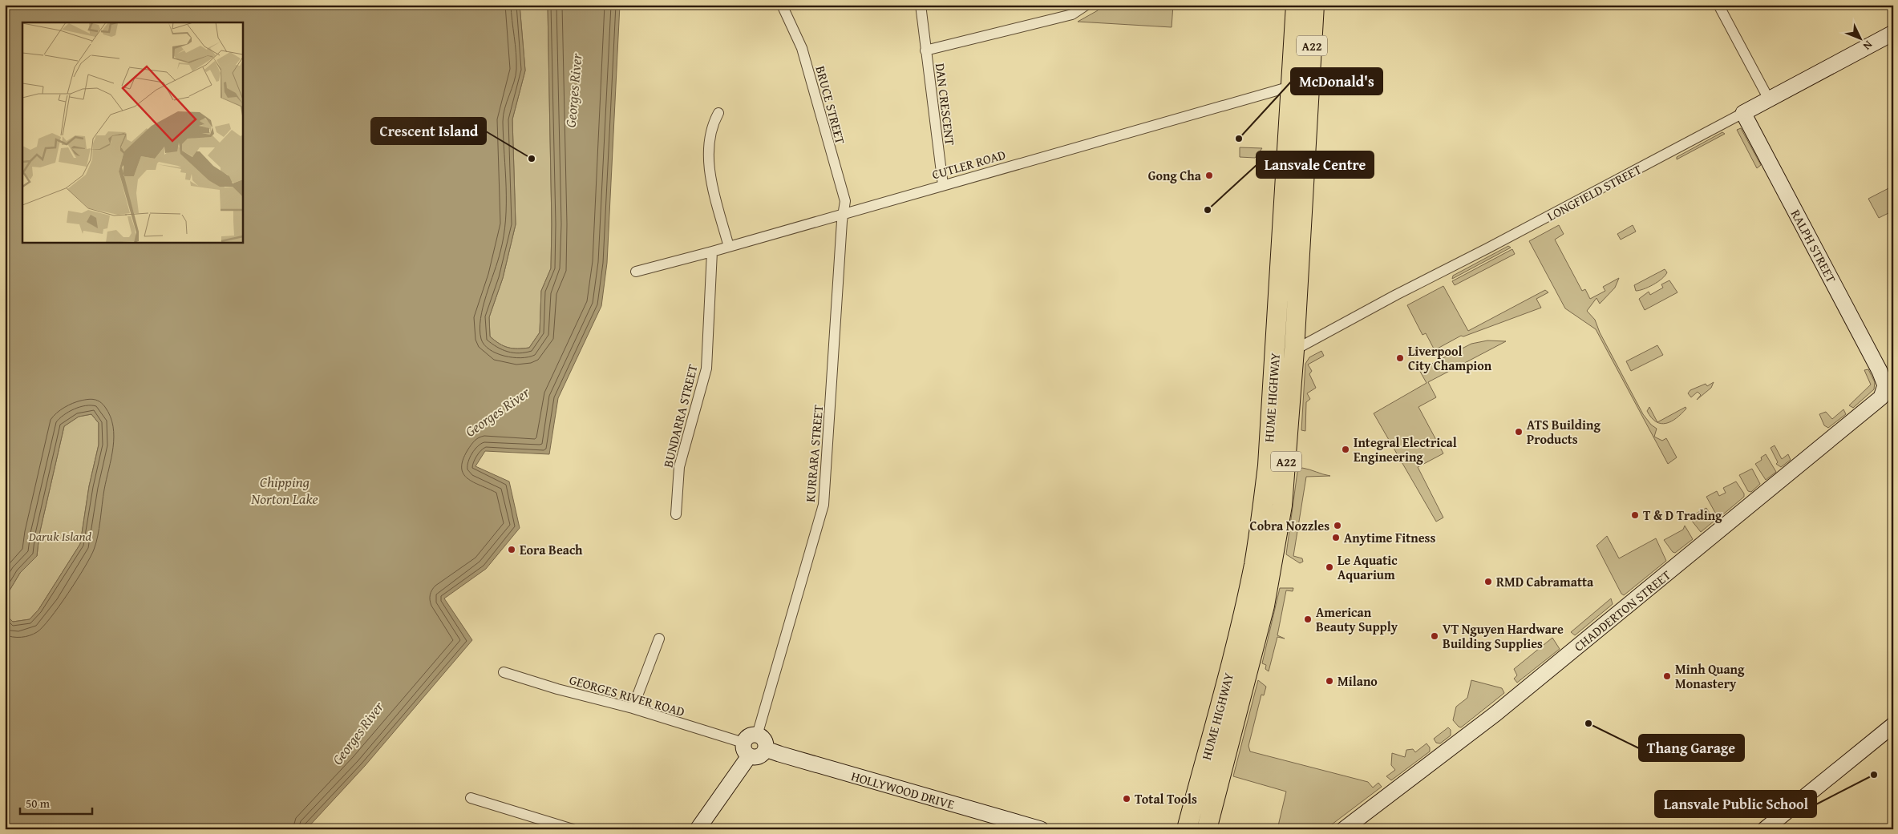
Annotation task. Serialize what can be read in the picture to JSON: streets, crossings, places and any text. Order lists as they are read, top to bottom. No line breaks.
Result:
{"streets":{"highway":["A22","HUME HIGHWAY"],"street":["DAN CRESCENT","BRUCE STREET","CUTLER ROAD","LONGFIELD STREET","RALPH STREET","BUNDARRA STREET","KURRARA STREET","CHADDERTON STREET","GEORGES RIVER ROAD","HOLLYWOOD DRIVE"]},"crossings":[["DAN CRESCENT","CUTLER ROAD"],["BRUCE STREET","CUTLER ROAD"],["BRUCE STREET","KURRARA STREET"],["CUTLER ROAD","HUME HIGHWAY"],["CUTLER ROAD","BUNDARRA STREET"],["CUTLER ROAD","KURRARA STREET"],["LONGFIELD STREET","RALPH STREET"],["LONGFIELD STREET","HUME HIGHWAY"],["RALPH STREET","CHADDERTON STREET"],["KURRARA STREET","GEORGES RIVER ROAD"],["KURRARA STREET","HOLLYWOOD DRIVE"],["GEORGES RIVER ROAD","HOLLYWOOD DRIVE"]],"water":["Georges River","Chipping Norton Lake"],"parks":["Daruk Island"],"places":["McDonald's","Crescent Island","Gong Cha","Lansvale Centre","Liverpool City Champion","ATS Building Products","Integral Electrical Engineering","T & D Trading","Cobra Nozzles","Anytime Fitness","Eora Beach","Le Aquatic Aquarium","RMD Cabramatta","American Beauty Supply","VT Nguyen Hardware Building Supplies","Minh Quang Monastery","Milano","Thang Garage","Lansvale Public School","Total Tools"],"scale_bar":"50 m","north":"bottom right"}
